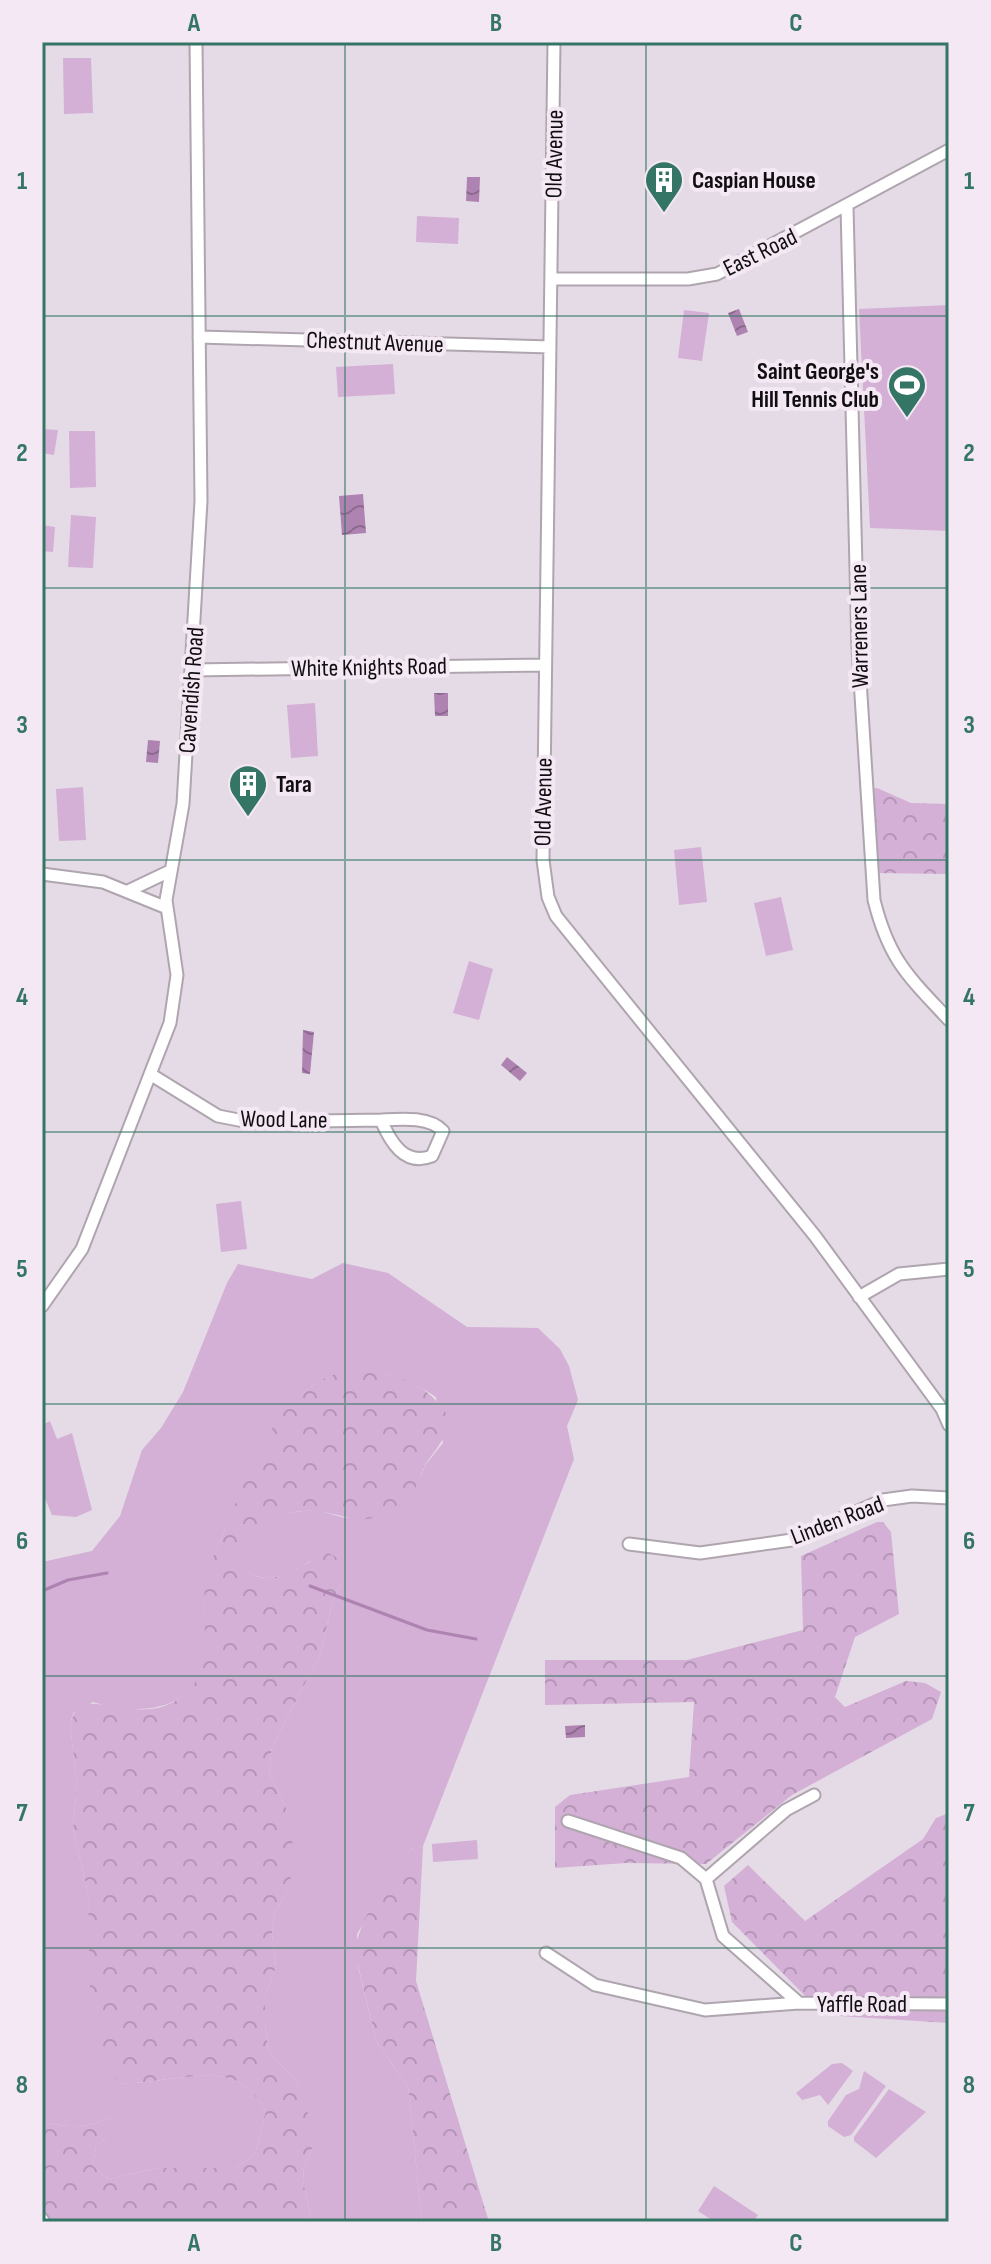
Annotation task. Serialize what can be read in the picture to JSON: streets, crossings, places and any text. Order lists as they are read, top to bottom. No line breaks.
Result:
{"streets":{"street":["Old Avenue","East Road","Chestnut Avenue","Warreners Lane","White Knights Road","Cavendish Road","Wood Lane","Linden Road","Yaffle Road"]},"crossings":[["Old Avenue","East Road"],["Old Avenue","Chestnut Avenue"],["Old Avenue","White Knights Road"],["East Road","Warreners Lane"],["Chestnut Avenue","Cavendish Road"],["White Knights Road","Cavendish Road"],["Cavendish Road","Wood Lane"]],"places":{"building":["Caspian House","Tara"],"sports":["Saint George's Hill Tennis Club"]},"grid":{"columns":["A","B","C"],"rows":["1","2","3","4","5","6","7","8"]}}
